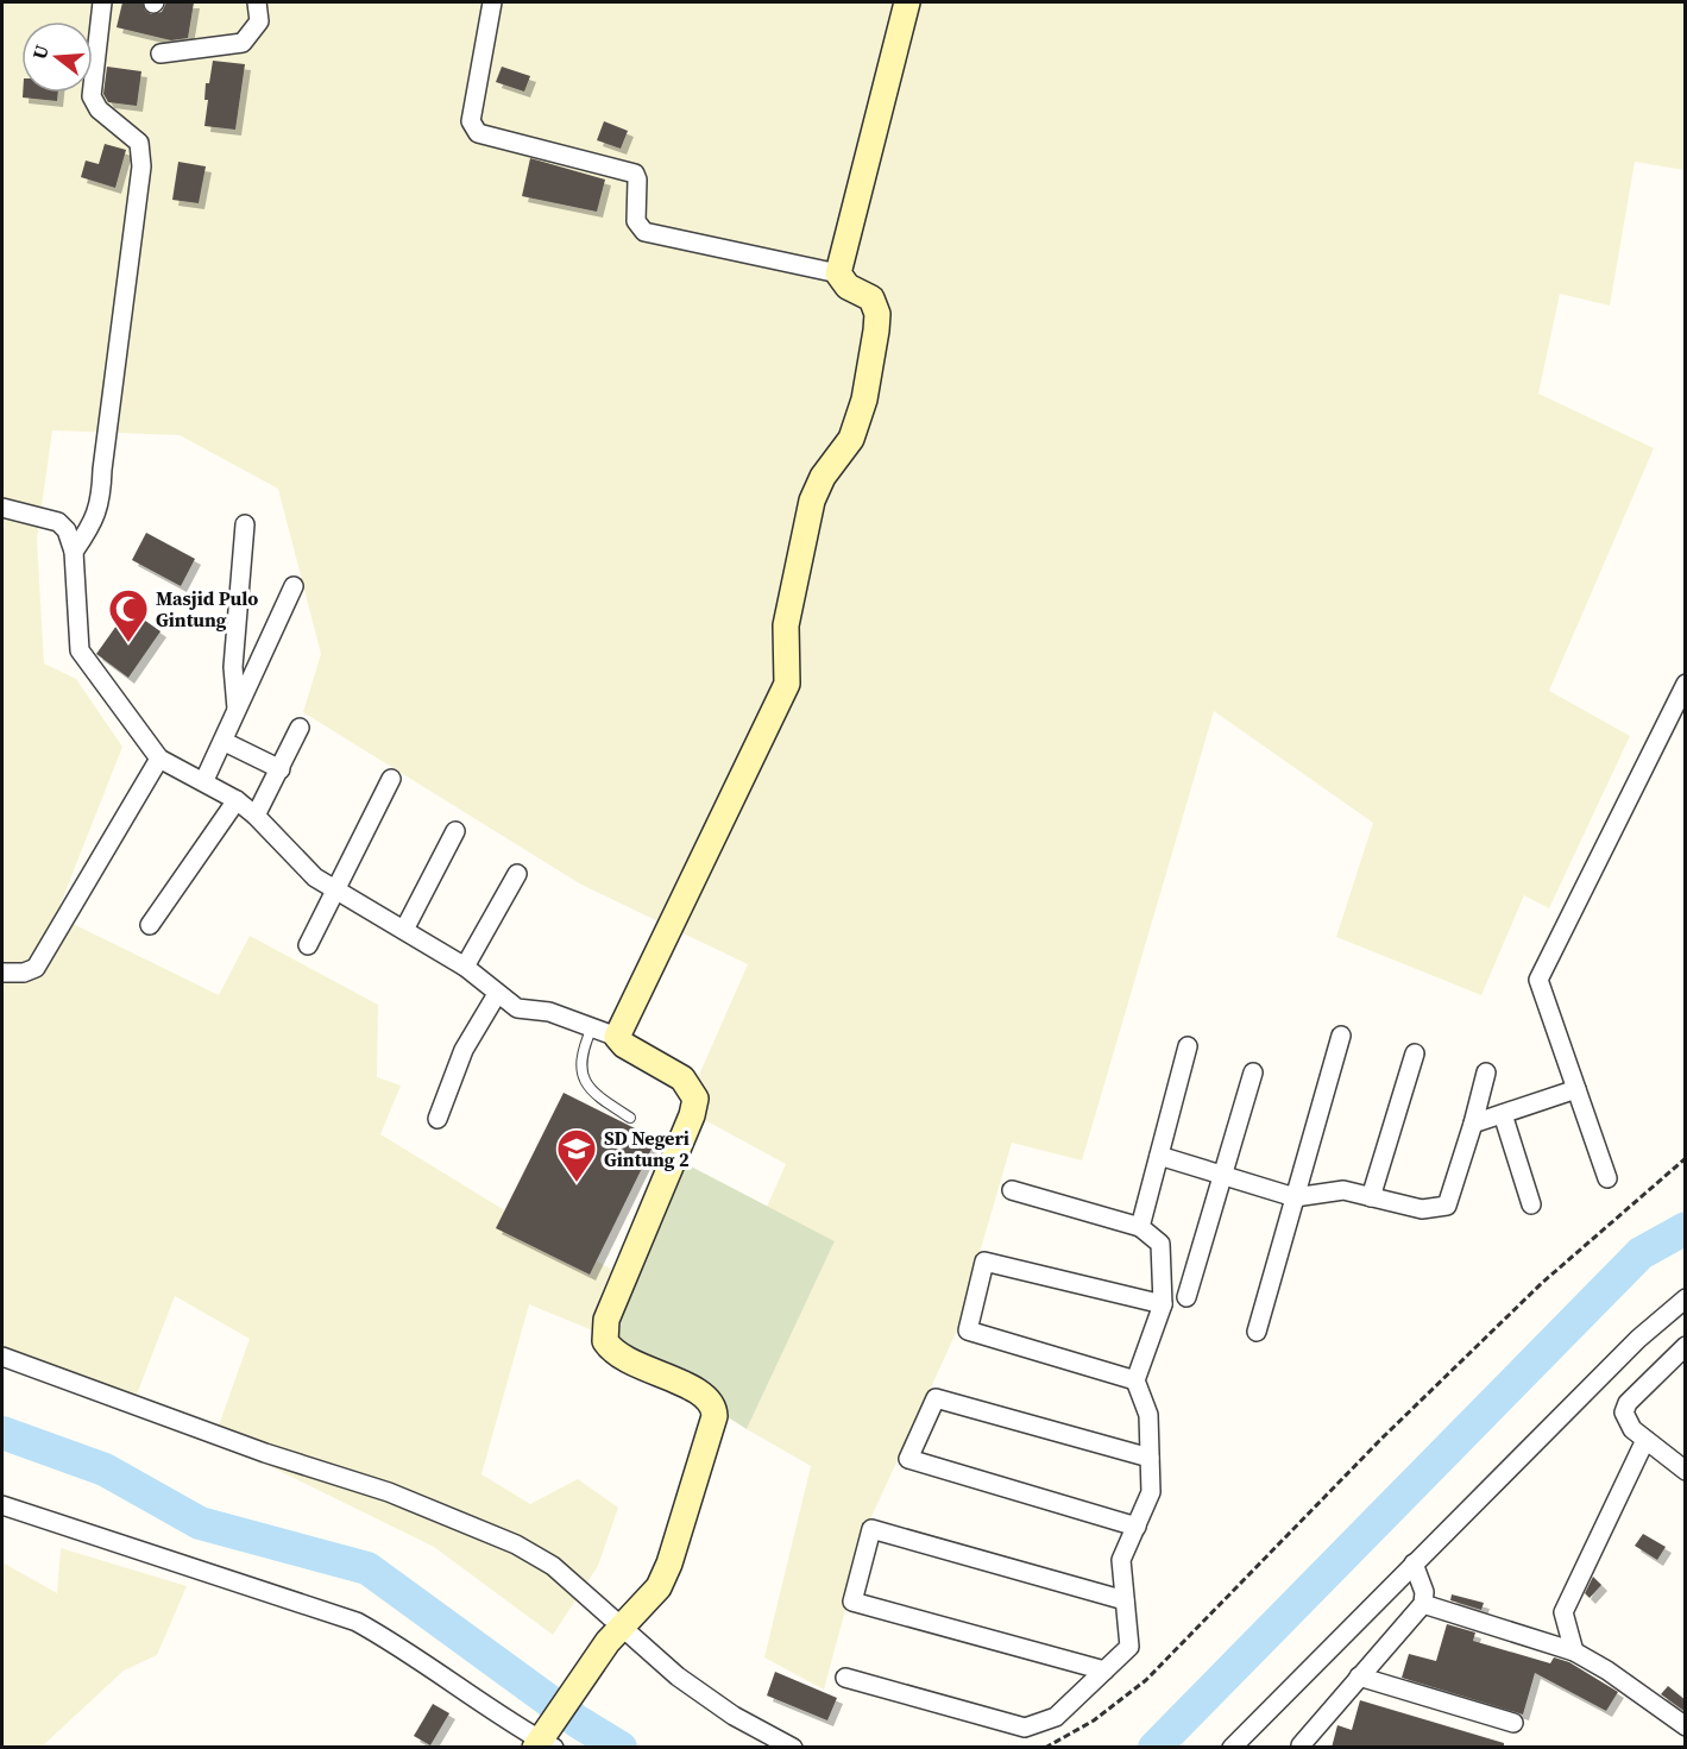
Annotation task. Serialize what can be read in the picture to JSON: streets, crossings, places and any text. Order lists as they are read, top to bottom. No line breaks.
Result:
{"places":{"mosque":["Masjid Pulo Gintung"],"school or university":["SD Negeri Gintung 2"]},"north":"left"}
